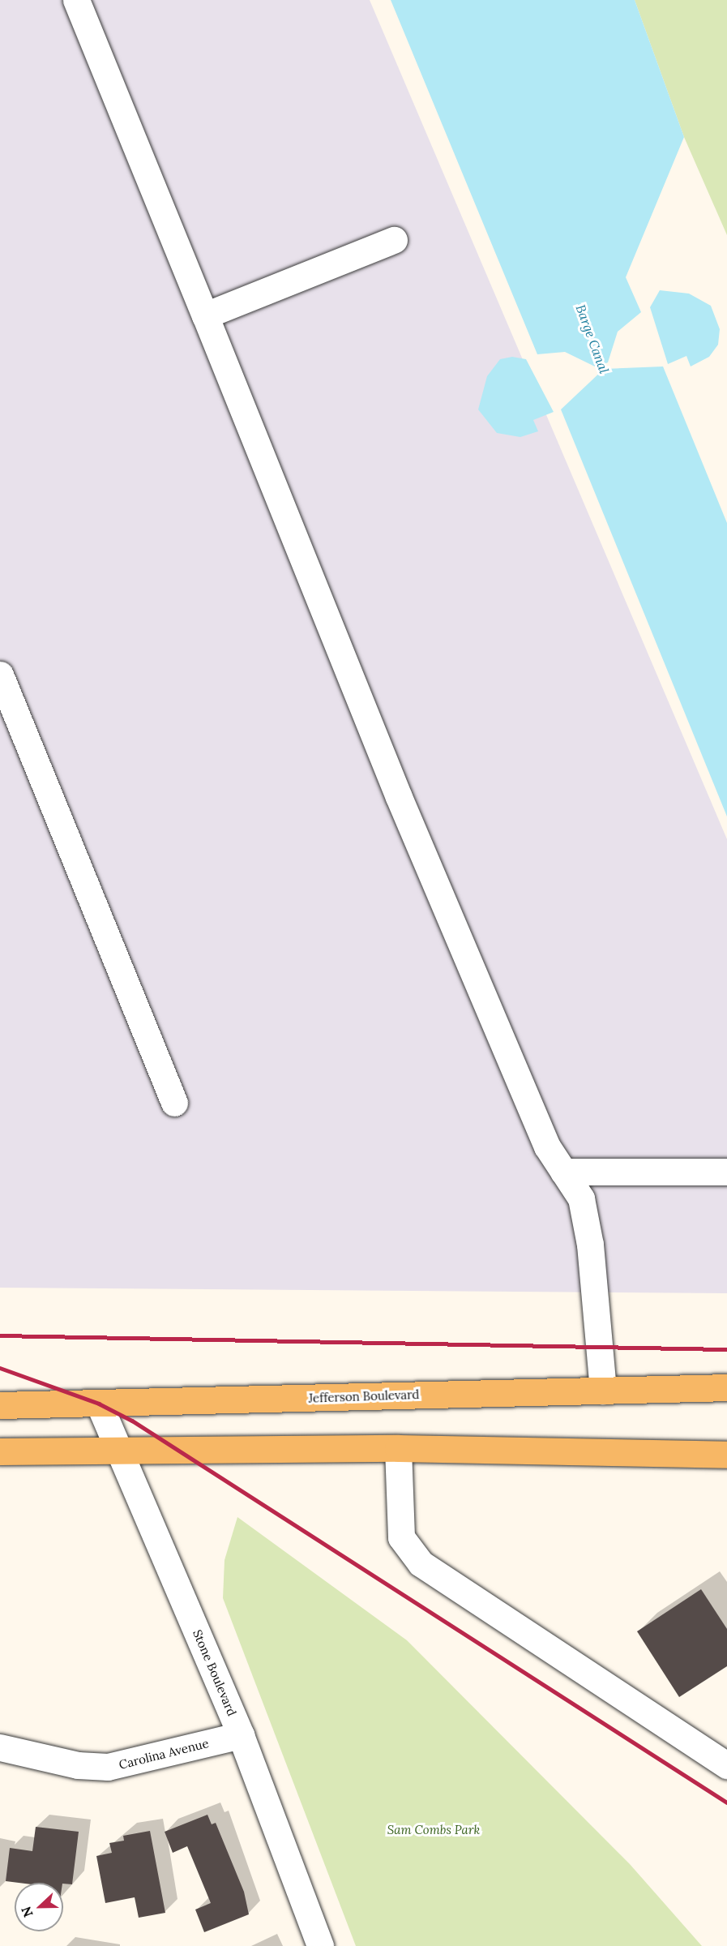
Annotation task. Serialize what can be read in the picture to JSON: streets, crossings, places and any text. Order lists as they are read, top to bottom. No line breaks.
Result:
{"streets":{"main road":["Jefferson Boulevard"],"street":["Stone Boulevard","Carolina Avenue"]},"crossings":[["Jefferson Boulevard","Stone Boulevard"],["Stone Boulevard","Carolina Avenue"]],"water":["Barge Canal"],"parks":["Sam Combs Park"],"north":"left"}
